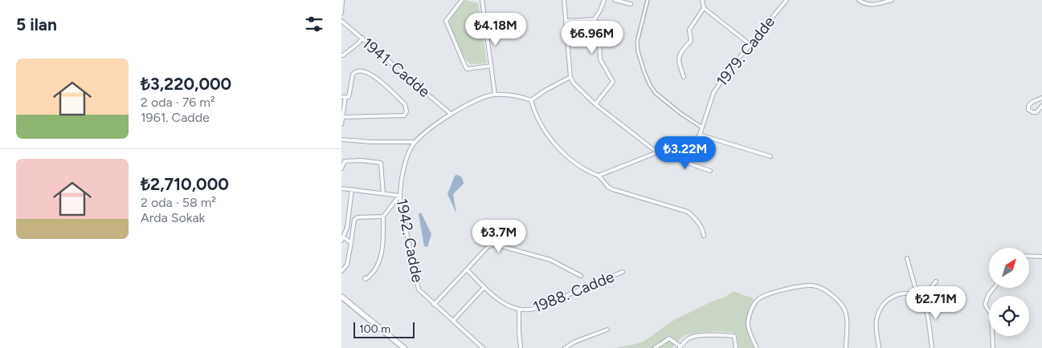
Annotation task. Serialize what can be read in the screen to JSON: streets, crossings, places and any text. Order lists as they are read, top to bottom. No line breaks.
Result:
{"streets":{"street":["1979. Cadde","1941. Cadde","1942. Cadde","1988. Cadde"]},"crossings":[["1941. Cadde","1942. Cadde"]],"scale_bar":"100 m","north":"top right","page":{"heading":"5 ilan","price":["₺4.18M","₺6.96M","₺3.22M","₺3.7M","₺2.71M"],"list":[{"name":"₺3,220,000","note":"2 oda · 76 m² · 1961. Cadde"},{"name":"₺2,710,000","note":"2 oda · 58 m² · Arda Sokak"}],"scale":"100 m"}}
